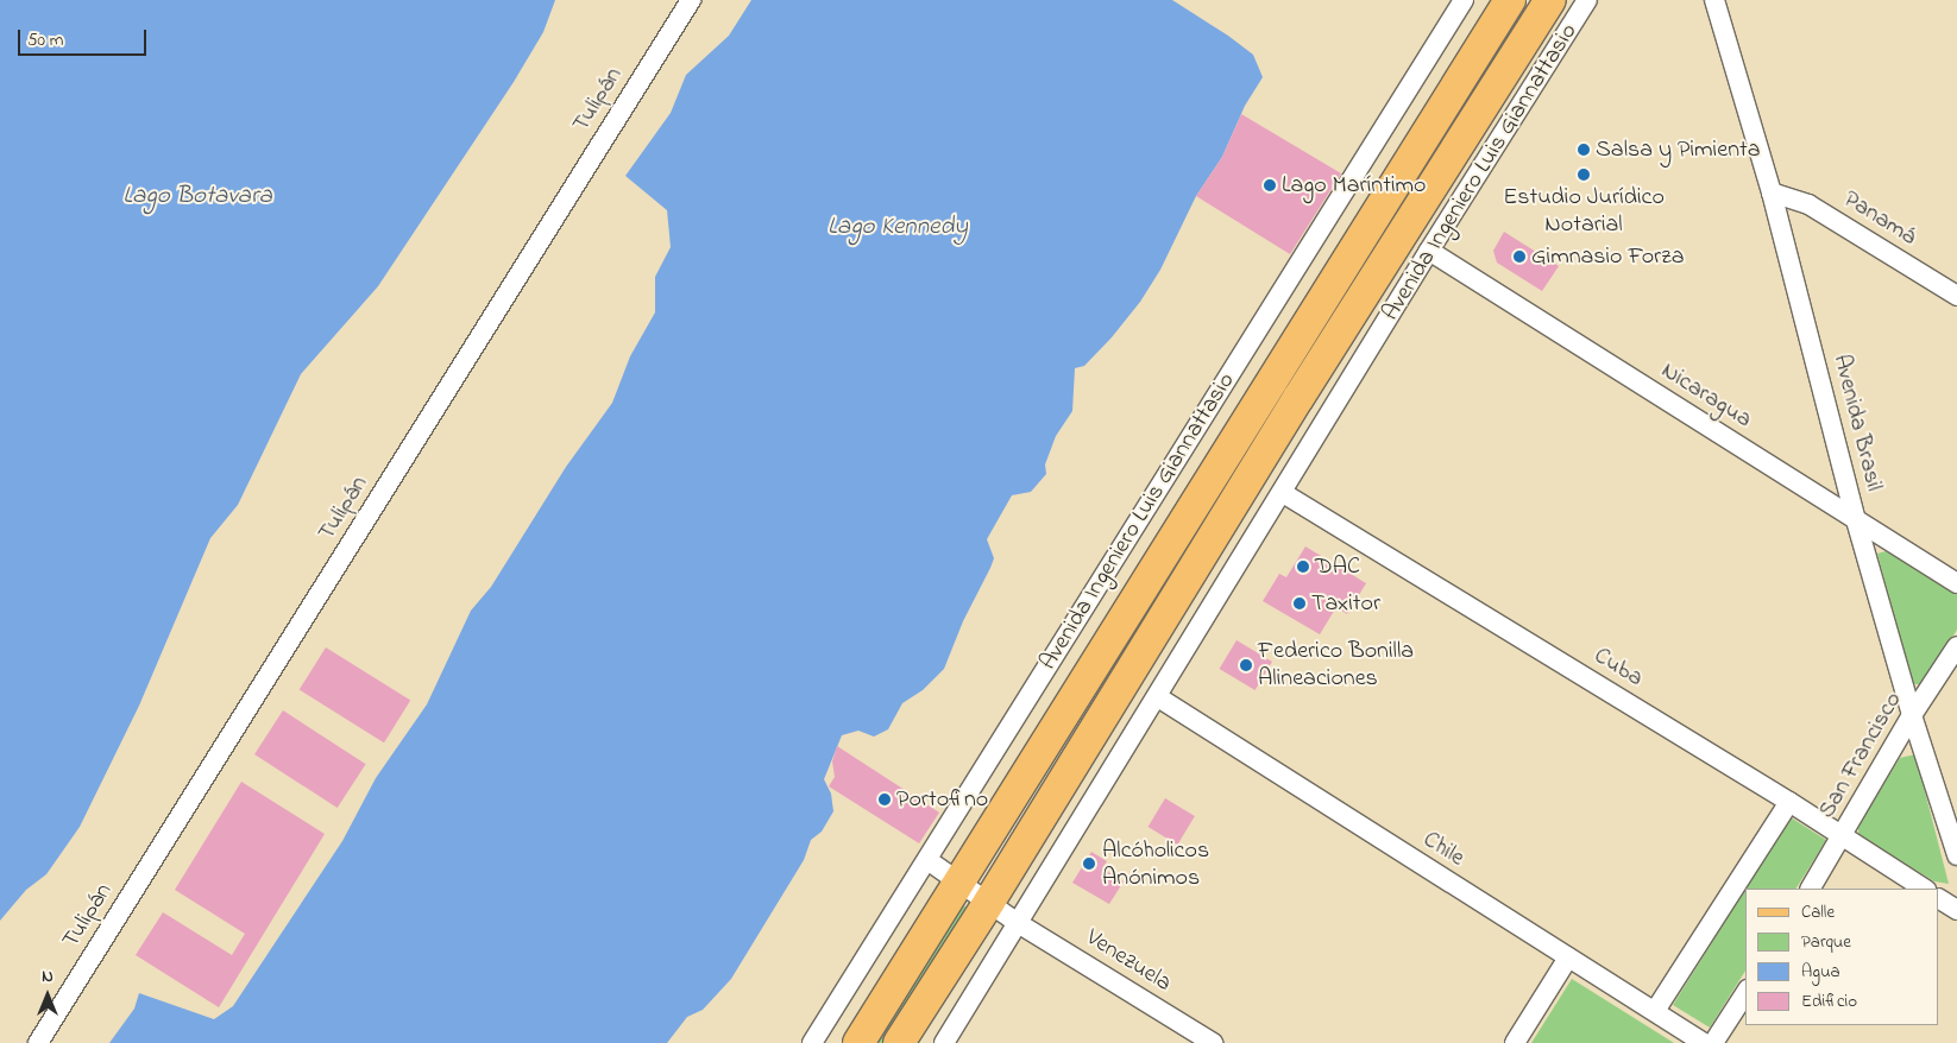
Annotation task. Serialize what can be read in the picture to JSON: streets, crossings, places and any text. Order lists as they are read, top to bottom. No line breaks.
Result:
{"streets":{"main road":["Avenida Ingeniero Luis Giannattasio"],"street":["Tulipán","Panamá","Nicaragua","Avenida Brasil","Cuba","San Francisco","Chile","Venezuela"]},"crossings":[["Avenida Ingeniero Luis Giannattasio","Nicaragua"],["Avenida Ingeniero Luis Giannattasio","Cuba"],["Avenida Ingeniero Luis Giannattasio","Chile"],["Avenida Ingeniero Luis Giannattasio","Venezuela"],["Panamá","Avenida Brasil"],["Nicaragua","Avenida Brasil"],["Avenida Brasil","San Francisco"],["Cuba","San Francisco"],["San Francisco","Chile"]],"water":["Lago Botavara","Lago Kennedy"],"places":["Salsa y Pimienta","Estudio Jurídico Notarial","Lago Maríntimo","Gimnasio Forza","DAC","Taxitor","Federico Bonilla Alineaciones","Portofino","Alcóholicos Anónimos"],"legend":["Calle","Parque","Agua","Edificio"],"scale_bar":"50 m","north":"top"}
